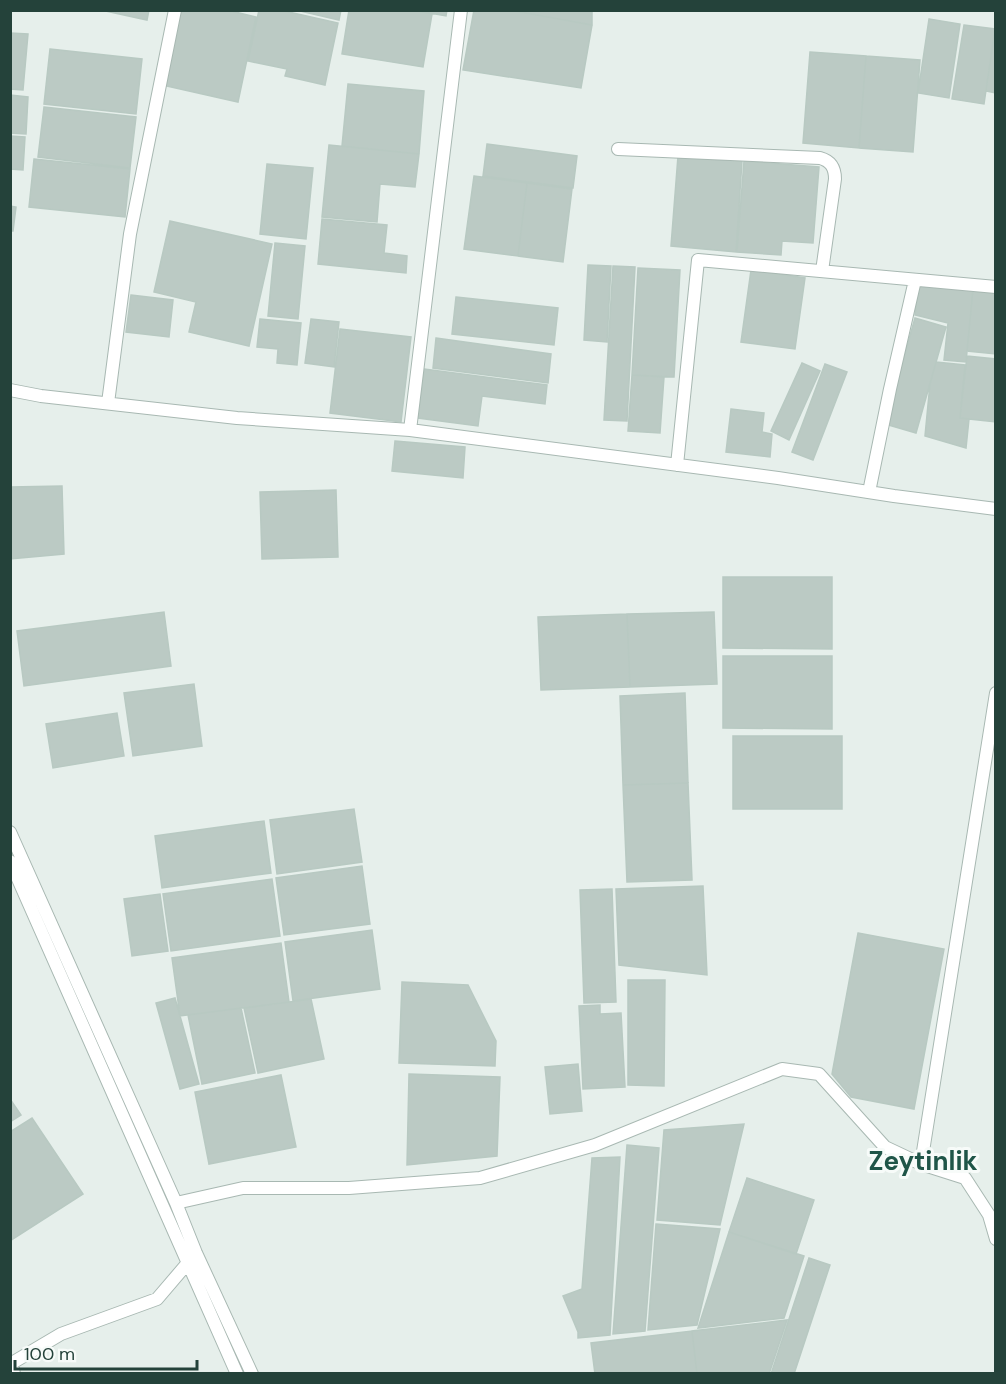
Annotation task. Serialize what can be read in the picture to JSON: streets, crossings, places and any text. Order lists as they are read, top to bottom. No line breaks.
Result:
{"districts":["Zeytinlik"],"scale_bar":"100 m"}
